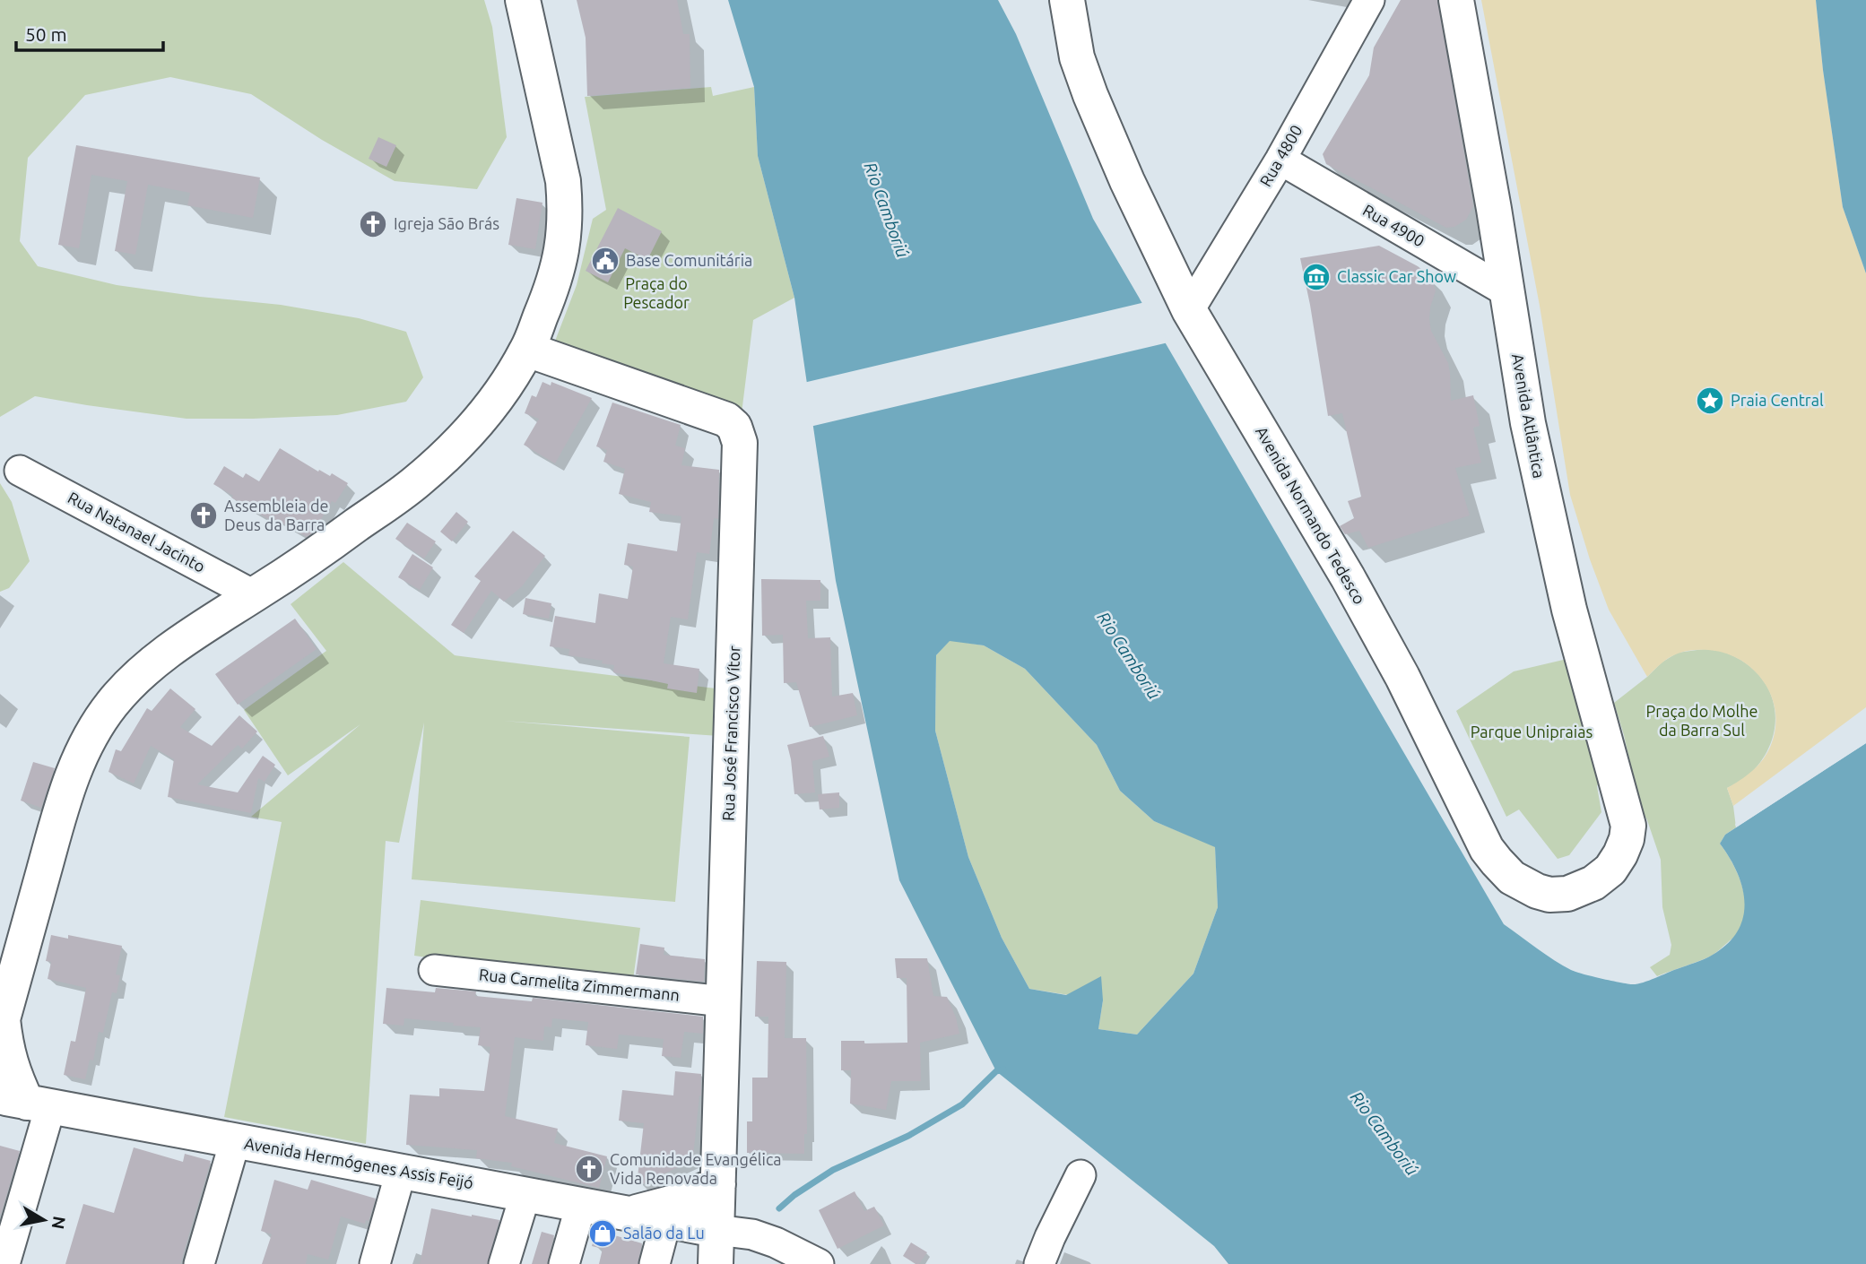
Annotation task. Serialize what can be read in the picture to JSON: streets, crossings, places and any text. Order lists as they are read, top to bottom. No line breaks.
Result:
{"streets":{"main road":["Avenida Atlântica","Avenida Normando Tedesco","Rua José Francisco Vítor","Avenida Hermógenes Assis Feijó"],"street":["Rua 4800","Rua 4900","Rua Natanael Jacinto","Rua Carmelita Zimmermann"]},"crossings":[["Rua 4800","Rua 4900"],["Rua 4800","Avenida Normando Tedesco"],["Rua 4900","Avenida Atlântica"],["Avenida Atlântica","Avenida Normando Tedesco"],["Rua José Francisco Vítor","Rua Carmelita Zimmermann"],["Rua José Francisco Vítor","Avenida Hermógenes Assis Feijó"]],"water":["Rio Camboriú"],"parks":["Praça do Pescador","Praça do Molhe da Barra Sul","Parque Unipraias"],"places":{"church":["Igreja São Brás","Assembleia de Deus da Barra","Comunidade Evangélica Vida Renovada"],"public building":["Base Comunitária"],"museum":["Classic Car Show"],"place":["Praia Central"],"shop":["Salão da Lu"]},"scale_bar":"50 m","north":"right"}
